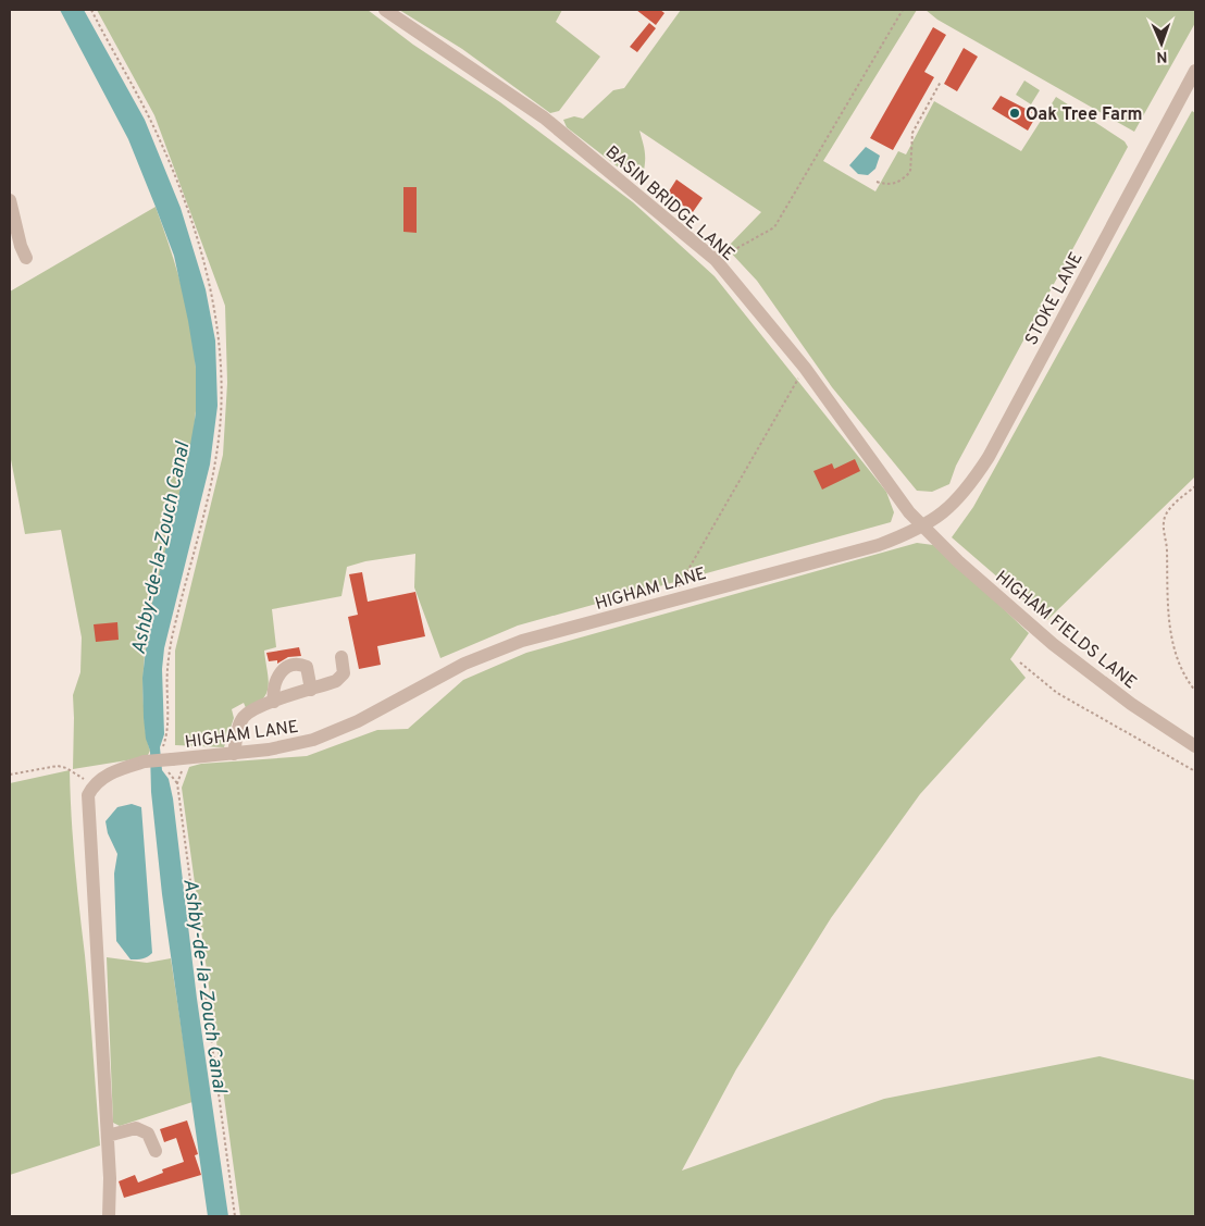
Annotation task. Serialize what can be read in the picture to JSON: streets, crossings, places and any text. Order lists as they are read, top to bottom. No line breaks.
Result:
{"streets":{"street":["BASIN BRIDGE LANE","STOKE LANE","HIGHAM LANE","HIGHAM FIELDS LANE"]},"crossings":[["BASIN BRIDGE LANE","STOKE LANE"],["BASIN BRIDGE LANE","HIGHAM LANE"],["BASIN BRIDGE LANE","HIGHAM FIELDS LANE"],["STOKE LANE","HIGHAM LANE"],["STOKE LANE","HIGHAM FIELDS LANE"],["HIGHAM LANE","HIGHAM FIELDS LANE"]],"water":["Ashby-de-la-Zouch Canal"],"places":["Oak Tree Farm"],"north":"bottom"}
